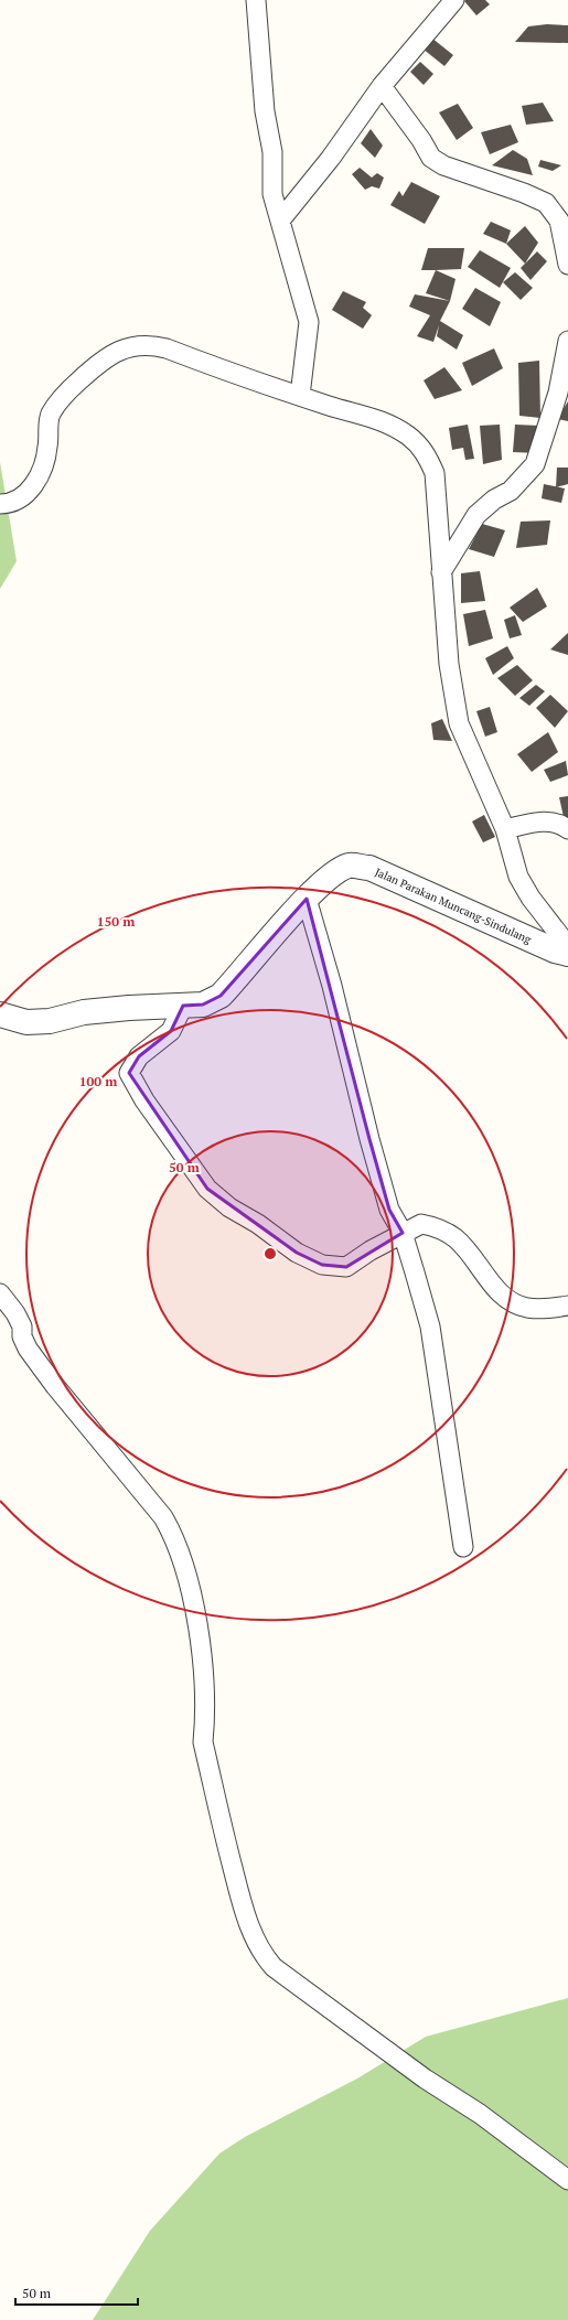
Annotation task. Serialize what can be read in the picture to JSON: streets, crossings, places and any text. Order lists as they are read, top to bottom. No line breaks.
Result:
{"streets":{"street":["Jalan Parakan Muncang-Sindulang"]},"scale_bar":"50 m","rings":["150 m","100 m","50 m"]}
